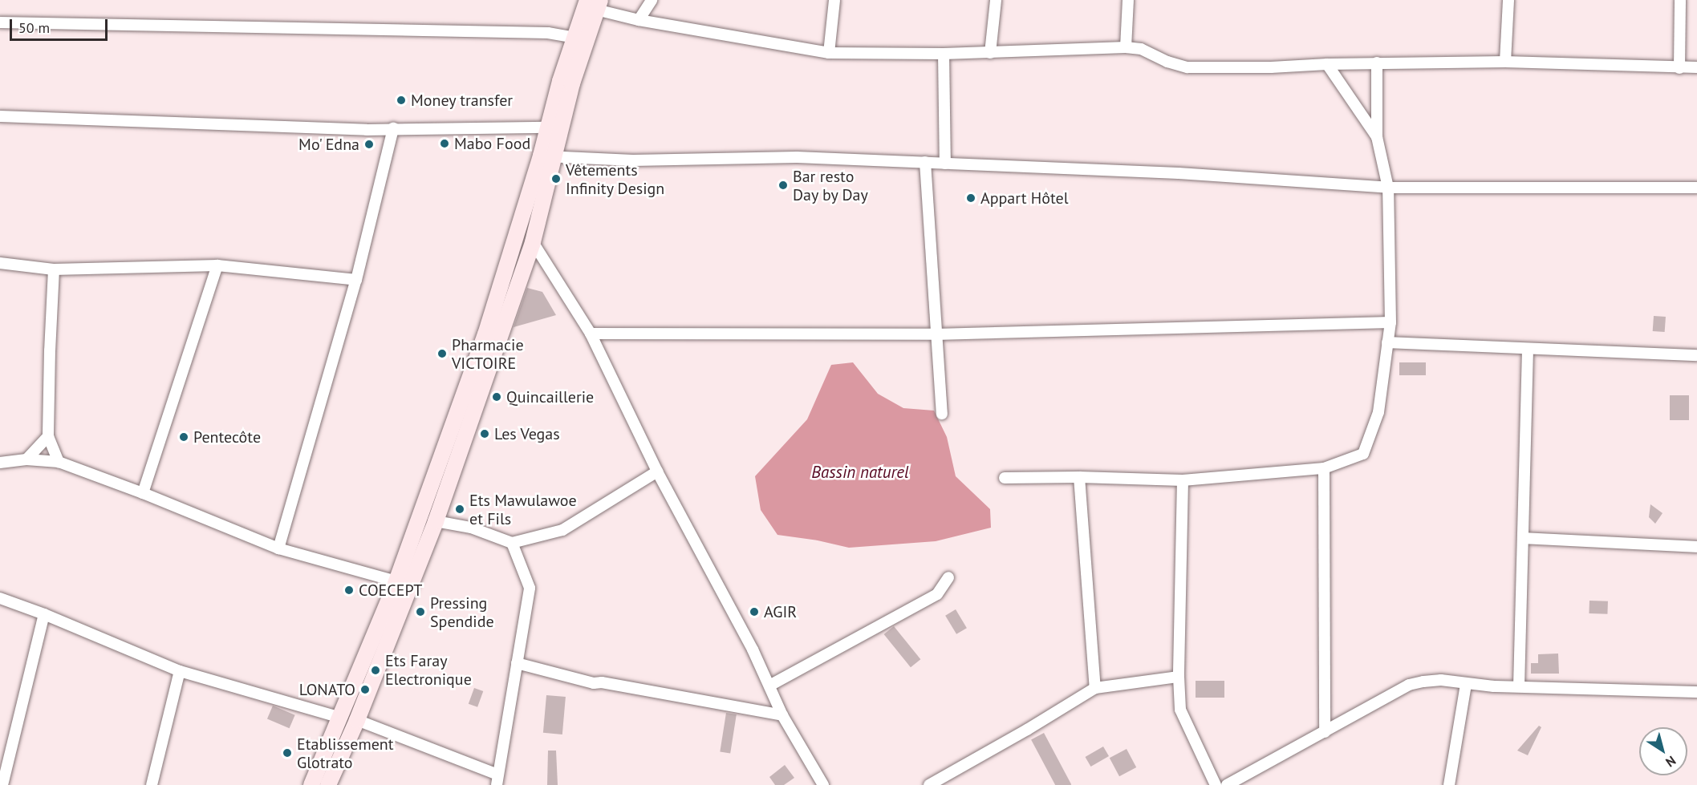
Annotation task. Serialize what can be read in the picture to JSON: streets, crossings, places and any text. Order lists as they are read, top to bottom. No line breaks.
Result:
{"water":["Bassin naturel"],"places":["Money transfer","Mabo Food","Mo' Edna","Vêtements Infinity Design","Bar resto Day by Day","Appart Hôtel","Pharmacie VICTOIRE","Quincaillerie","Les Vegas","Pentecôte","Ets Mawulawoe et Fils","COECEPT","Pressing Spendide","AGIR","Ets Faray Electronique","LONATO","Etablissement Glotrato"],"scale_bar":"50 m","north":"bottom right"}
